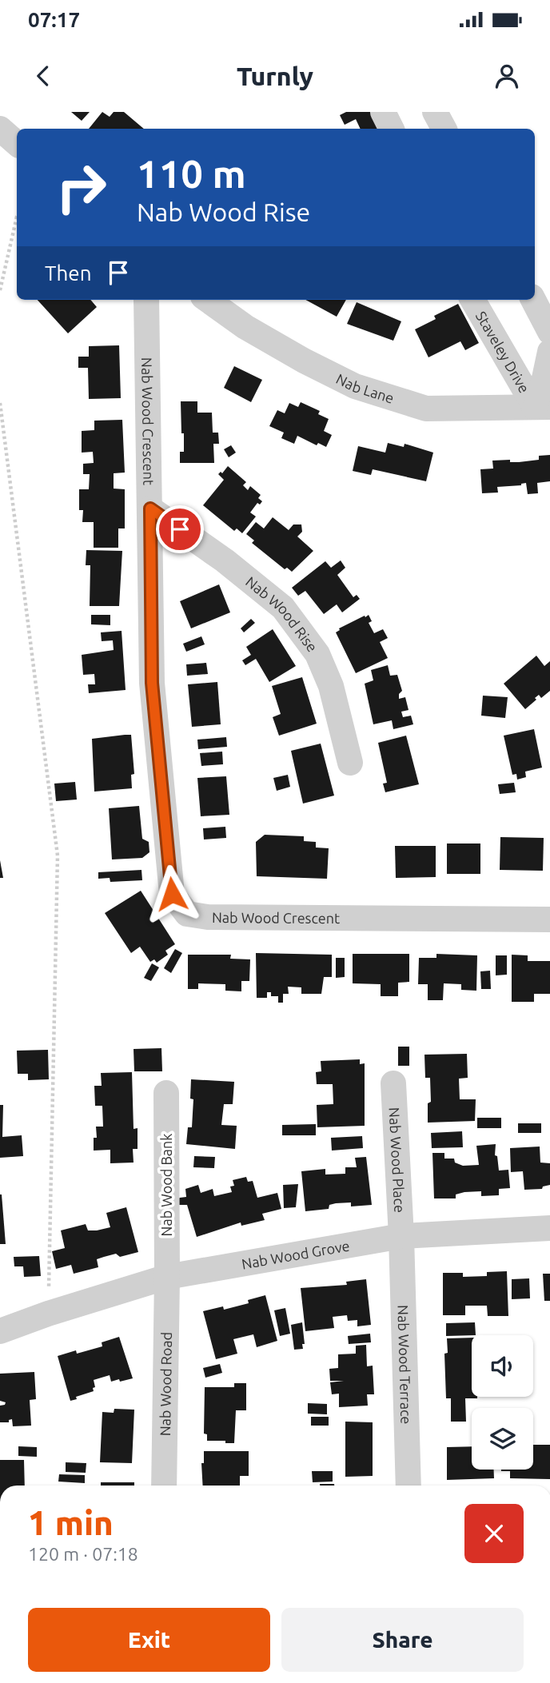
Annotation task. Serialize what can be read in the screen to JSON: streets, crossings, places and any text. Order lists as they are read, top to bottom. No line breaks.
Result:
{"streets":{"street":["Staveley Drive","Nab Lane","Nab Wood Crescent","Nab Wood Rise","Nab Wood Place","Nab Wood Bank","Nab Wood Grove","Nab Wood Terrace","Nab Wood Road"]},"crossings":[["Staveley Drive","Nab Lane"],["Nab Wood Crescent","Nab Wood Rise"],["Nab Wood Place","Nab Wood Grove"],["Nab Wood Place","Nab Wood Terrace"],["Nab Wood Bank","Nab Wood Grove"],["Nab Wood Bank","Nab Wood Road"],["Nab Wood Grove","Nab Wood Terrace"],["Nab Wood Grove","Nab Wood Road"]],"page":{"status":"07:17","header":"Turnly","turn":["110 m","Nab Wood Rise"],"then":"Then","heading":["1 min","120 m · 07:18"],"buttons":["Exit","Share"]}}
